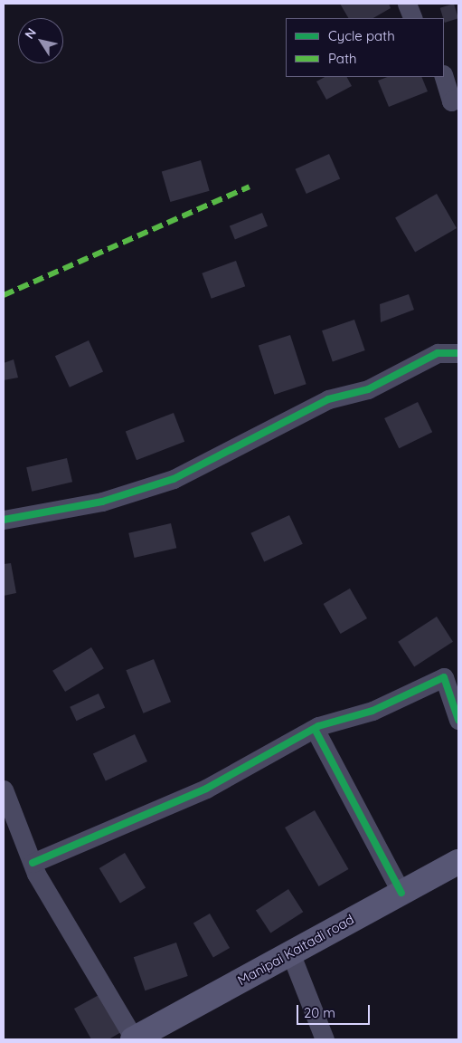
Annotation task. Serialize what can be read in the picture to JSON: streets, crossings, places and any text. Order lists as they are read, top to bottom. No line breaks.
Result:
{"streets":{"main road":["Manipai Kaitadi road"]},"legend":["Cycle path","Path"],"scale_bar":"20 m","north":"top left"}
